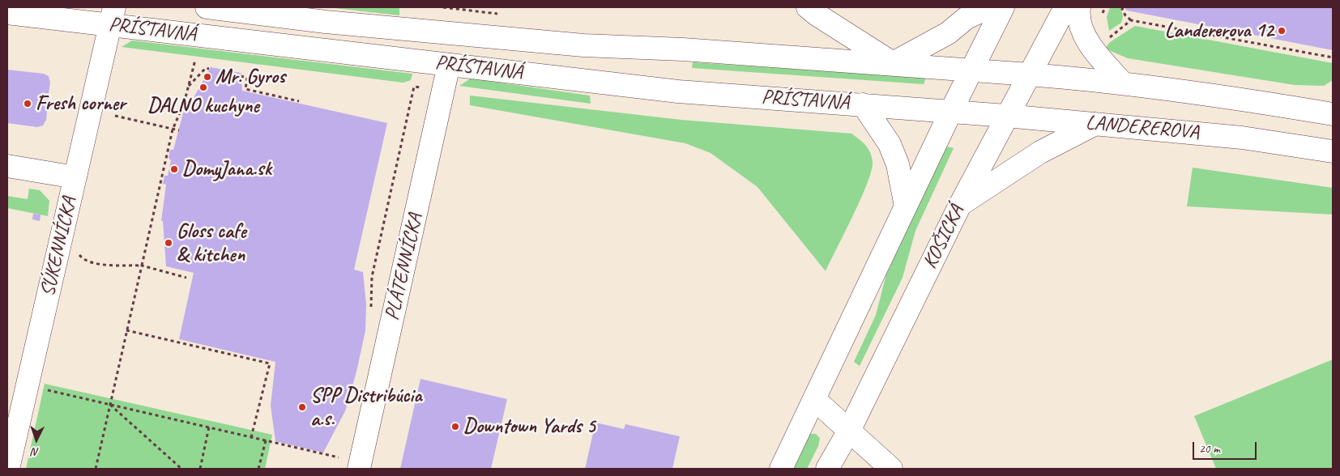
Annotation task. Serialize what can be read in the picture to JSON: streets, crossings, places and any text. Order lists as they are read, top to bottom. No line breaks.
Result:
{"streets":{"main road":["PRÍSTAVNÁ","LANDEREROVA","KOŠICKÁ","SÚKENNÍCKA","PLÁTENNÍCKA"]},"crossings":[["PRÍSTAVNÁ","LANDEREROVA"],["PRÍSTAVNÁ","SÚKENNÍCKA"],["PRÍSTAVNÁ","PLÁTENNÍCKA"],["LANDEREROVA","KOŠICKÁ"]],"places":["Landererova 12","Mr. Gyros","DALNO kuchyne","Fresh corner","DomyJana.sk","Gloss cafe & kitchen","SPP Distribúcia a.s.","Downtown Yards 5"],"scale_bar":"20 m","north":"bottom"}
